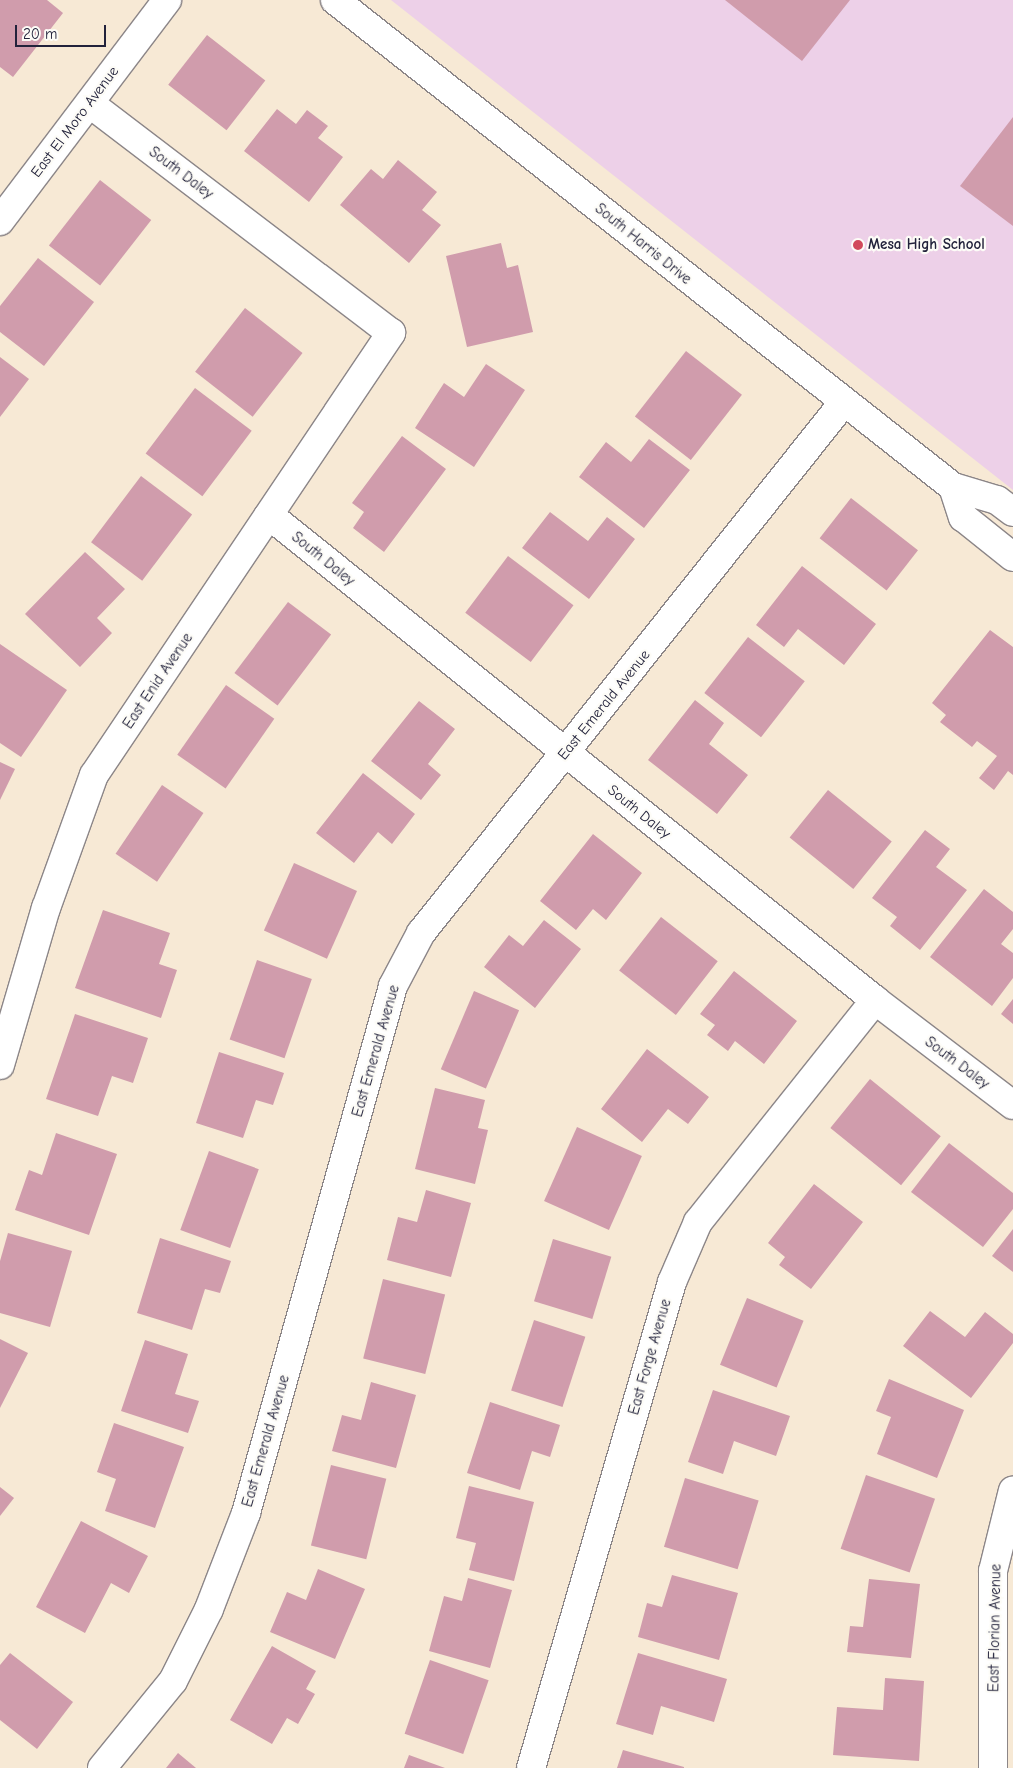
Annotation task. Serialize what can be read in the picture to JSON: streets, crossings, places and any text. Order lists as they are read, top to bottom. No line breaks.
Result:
{"streets":{"street":["East El Moro Avenue","South Daley","South Harris Drive","East Enid Avenue","East Emerald Avenue","East Forge Avenue","East Florian Avenue"]},"crossings":[["East El Moro Avenue","South Daley"],["South Daley","East Enid Avenue"],["South Daley","East Emerald Avenue"],["South Daley","East Forge Avenue"],["South Harris Drive","East Emerald Avenue"]],"places":["Mesa High School"],"scale_bar":"20 m"}
